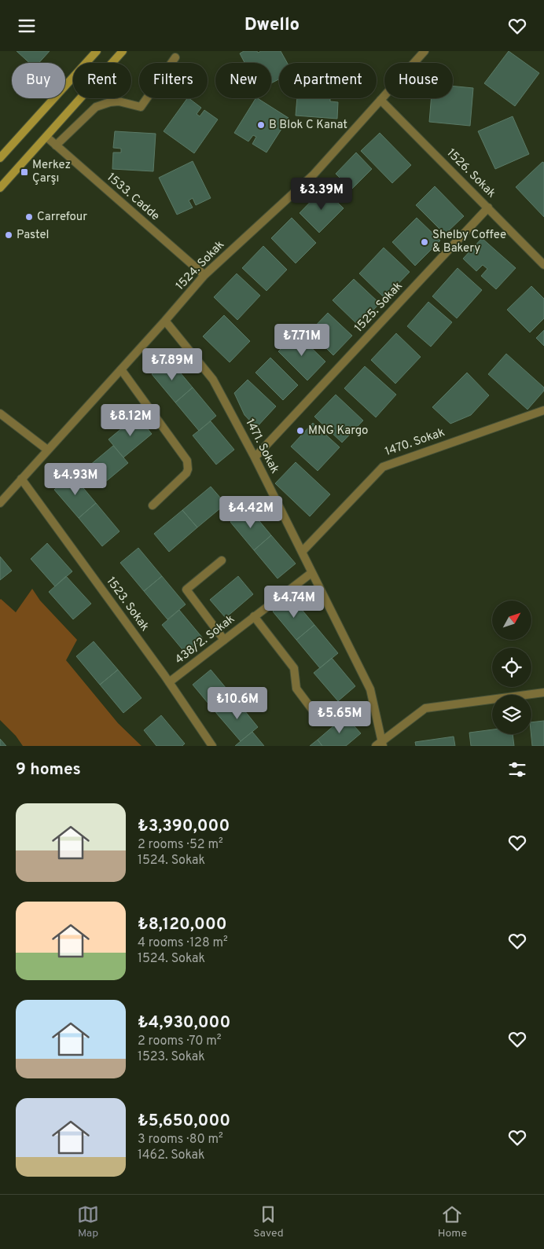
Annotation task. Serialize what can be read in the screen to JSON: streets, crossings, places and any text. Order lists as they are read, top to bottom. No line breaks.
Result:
{"streets":{"street":["1526. Sokak","1533. Cadde","1524. Sokak","1525. Sokak","1470. Sokak","1471. Sokak","1523. Sokak","438/2. Sokak"]},"crossings":[["1526. Sokak","1524. Sokak"],["1526. Sokak","1525. Sokak"],["1533. Cadde","1524. Sokak"],["1524. Sokak","1471. Sokak"],["1524. Sokak","1523. Sokak"],["1525. Sokak","1471. Sokak"],["1470. Sokak","1471. Sokak"],["1471. Sokak","438/2. Sokak"],["1523. Sokak","438/2. Sokak"]],"places":{"other":["B Blok C Kanat","Carrefour","Pastel","Shelby Coffee & Bakery","MNG Kargo"],"transit":["Merkez Çarşı"]},"north":"top right","page":{"header":"Dwello","chip":["Buy","Rent","Filters","New","Apartment","House"],"price":["₺3.39M","₺7.71M","₺7.89M","₺8.12M","₺4.93M","₺4.42M","₺4.74M","₺10.6M","₺5.65M"],"heading":"9 homes","list":[{"name":"₺3,390,000","note":"2 rooms · 52 m² · 1524. Sokak"},{"name":"₺8,120,000","note":"4 rooms · 128 m² · 1524. Sokak"},{"name":"₺4,930,000","note":"2 rooms · 70 m² · 1523. Sokak"},{"name":"₺5,650,000","note":"3 rooms · 80 m² · 1462. Sokak"}],"tabs":["Map","Saved","Home"]}}
